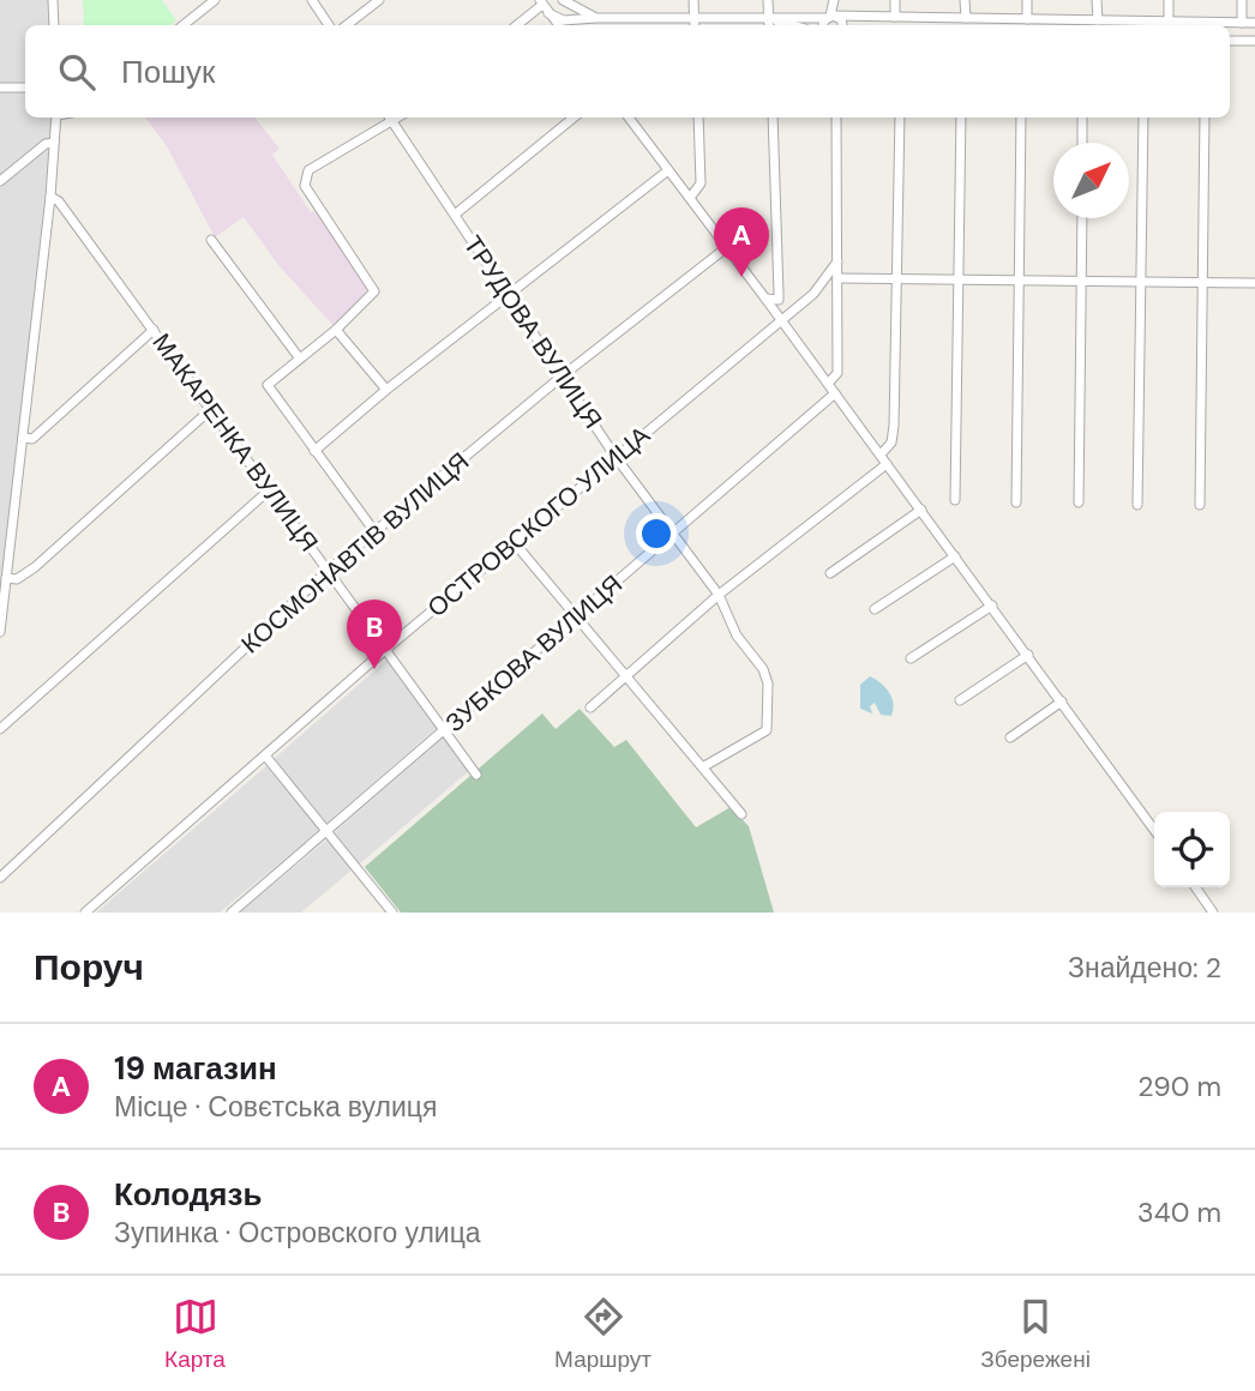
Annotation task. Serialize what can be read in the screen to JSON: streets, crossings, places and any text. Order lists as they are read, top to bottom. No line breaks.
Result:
{"streets":{"street":["ТРУДОВА ВУЛИЦЯ","МАКАРЕНКА ВУЛИЦЯ","ОСТРОВСКОГО УЛИЦА","КОСМОНАВТІВ ВУЛИЦЯ","ЗУБКОВА ВУЛИЦЯ"]},"crossings":[["ТРУДОВА ВУЛИЦЯ","ОСТРОВСКОГО УЛИЦА"],["ТРУДОВА ВУЛИЦЯ","КОСМОНАВТІВ ВУЛИЦЯ"],["ТРУДОВА ВУЛИЦЯ","ЗУБКОВА ВУЛИЦЯ"],["МАКАРЕНКА ВУЛИЦЯ","ОСТРОВСКОГО УЛИЦА"],["МАКАРЕНКА ВУЛИЦЯ","КОСМОНАВТІВ ВУЛИЦЯ"],["МАКАРЕНКА ВУЛИЦЯ","ЗУБКОВА ВУЛИЦЯ"]],"north":"top right","page":{"search":"Пошук","pins":["A","B"],"heading":["Поруч","Знайдено: 2"],"list":[{"mark":"A","name":"19 магазин","note":"Місце · Совєтська вулиця","value":"290 m"},{"mark":"B","name":"Колодязь","note":"Зупинка · Островского улица","value":"340 m"}],"nav":["Карта","Маршрут","Збережені"]}}
